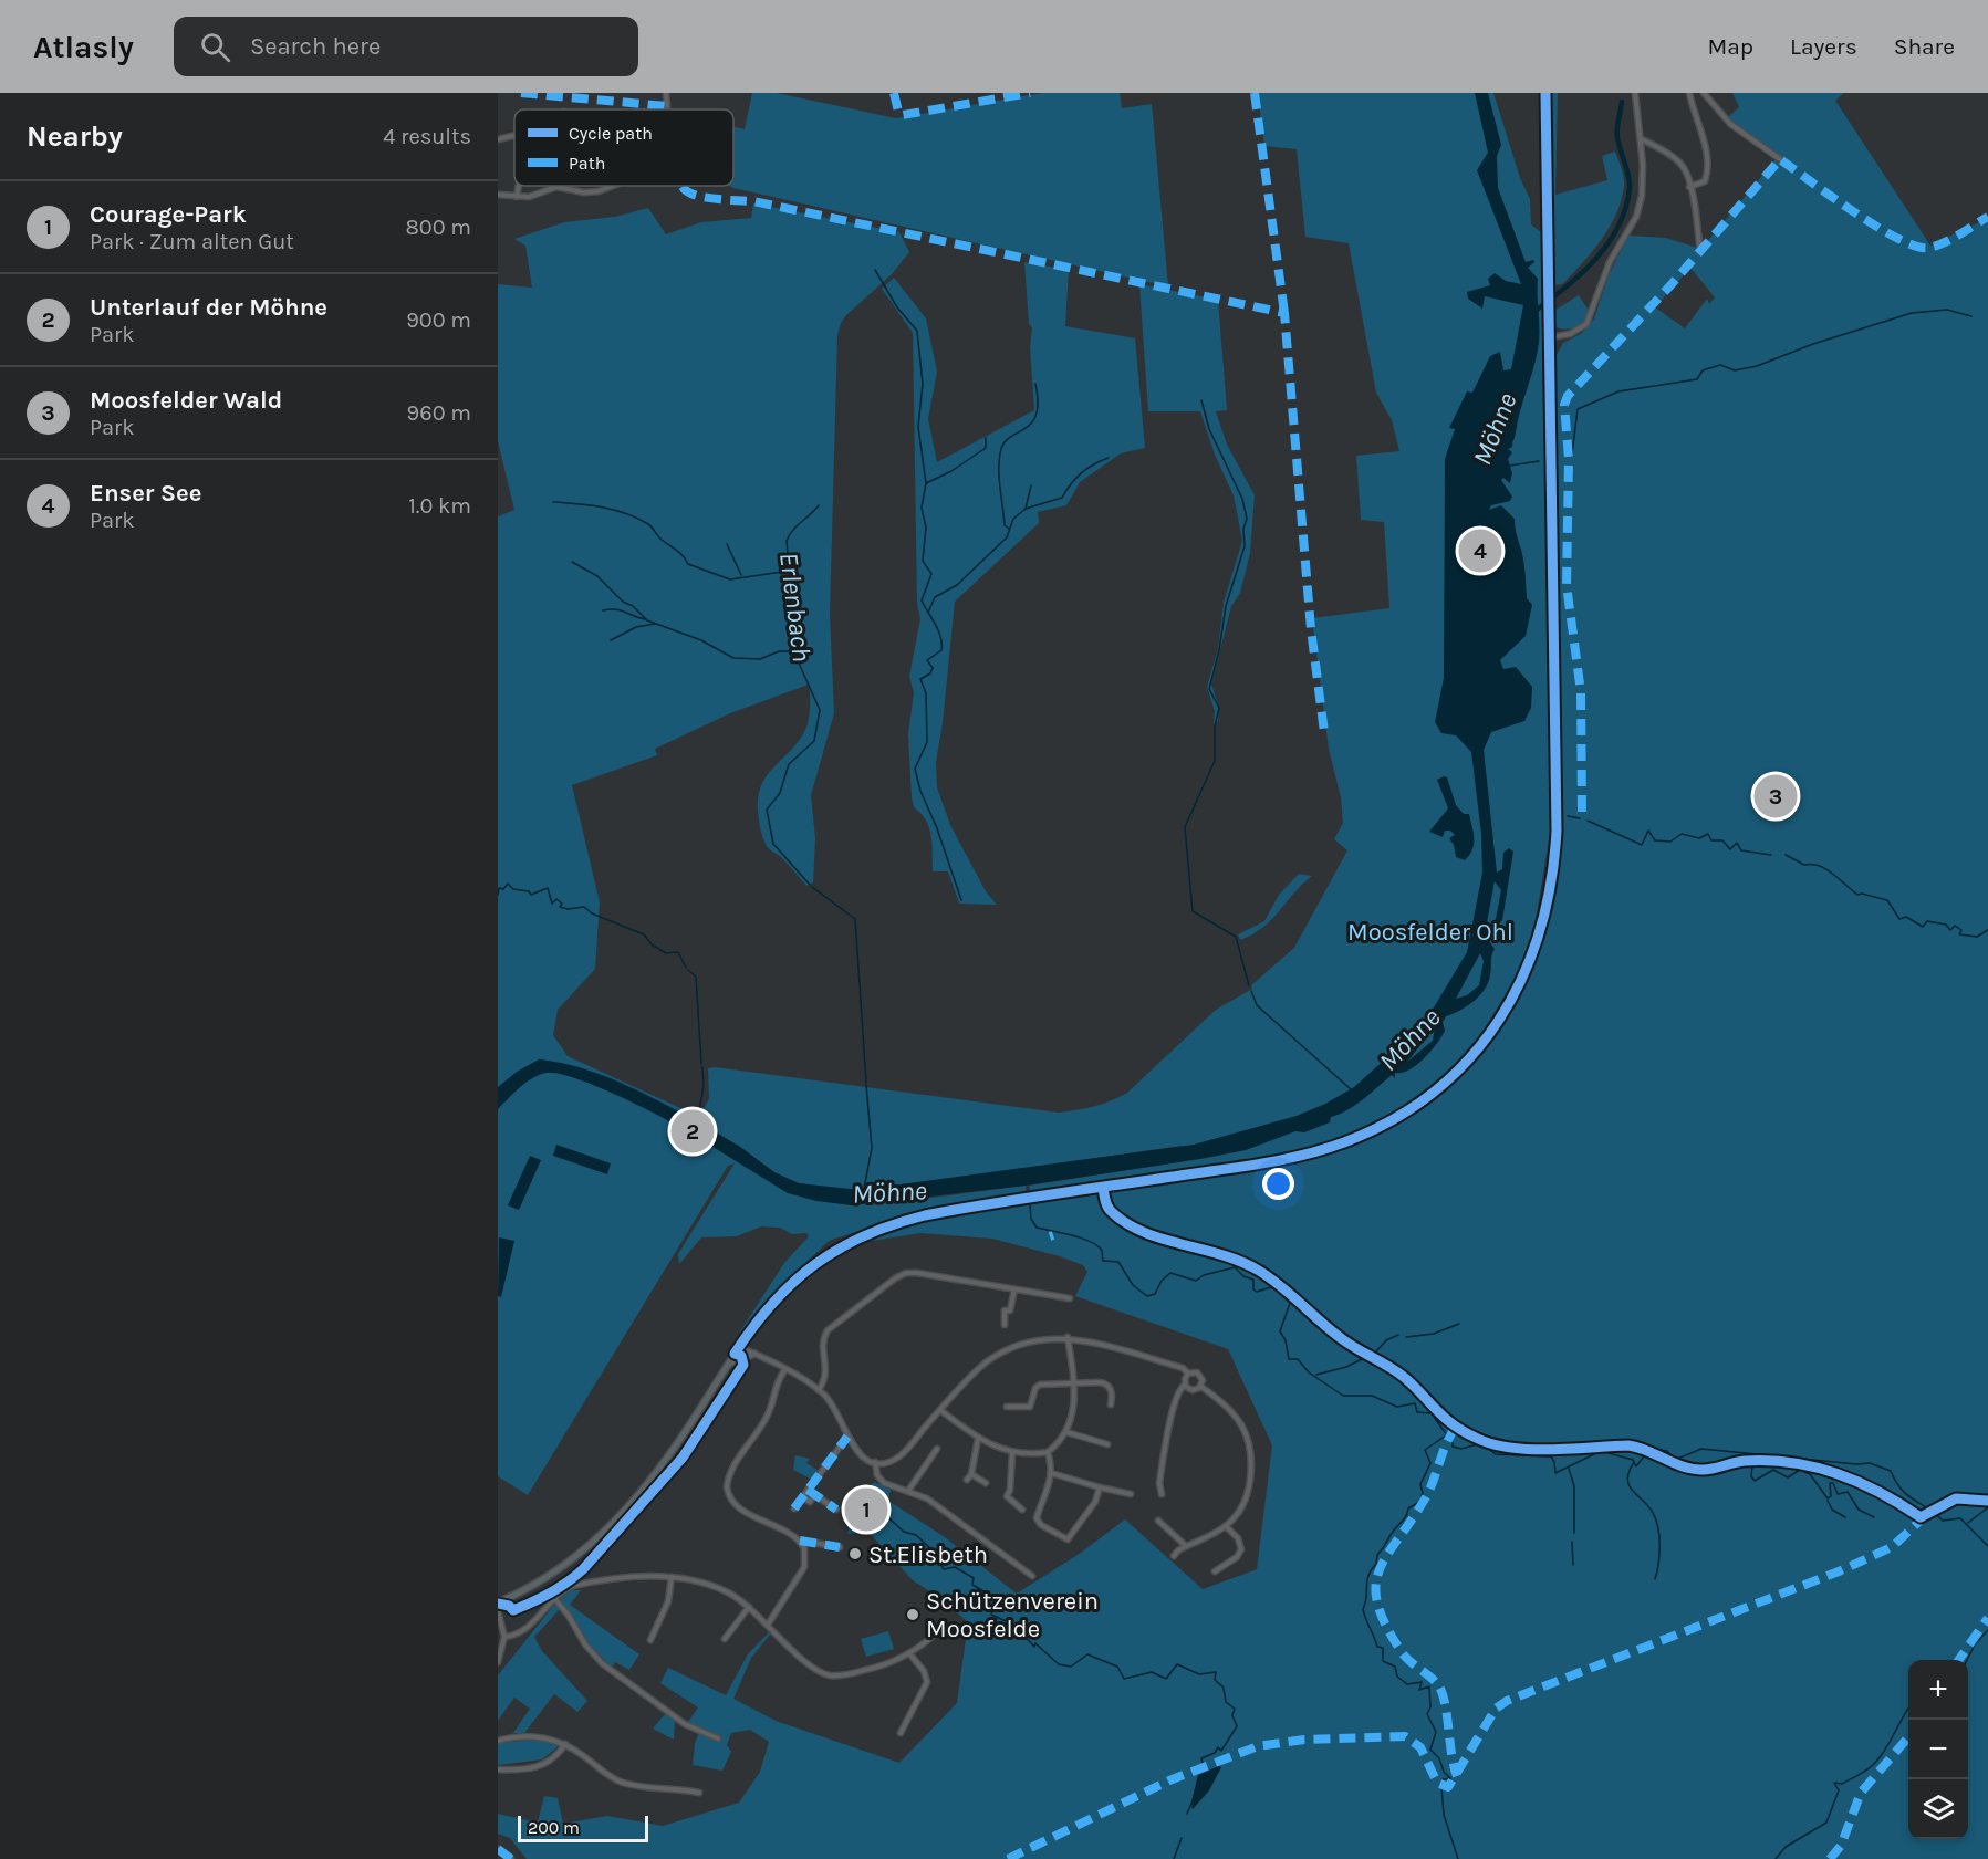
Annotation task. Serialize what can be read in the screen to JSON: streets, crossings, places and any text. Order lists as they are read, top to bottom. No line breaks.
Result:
{"water":["Möhne","Erlenbach"],"parks":["Moosfelder Ohl"],"places":["St.Elisbeth","Schützenverein Moosfelde"],"legend":["Cycle path","Path"],"scale_bar":"200 m","page":{"header":"Atlasly","search":"Search here","nav":["Map","Layers","Share"],"heading":["Nearby","4 results"],"list":[{"mark":"1","name":"Courage-Park","note":"Park · Zum alten Gut","value":"800 m"},{"mark":"2","name":"Unterlauf der Möhne","note":"Park","value":"900 m"},{"mark":"3","name":"Moosfelder Wald","note":"Park","value":"960 m"},{"mark":"4","name":"Enser See","note":"Park","value":"1.0 km"}],"pins":["4","3","2","1"],"map_buttons":["+","−"],"scale":"200 m"}}
